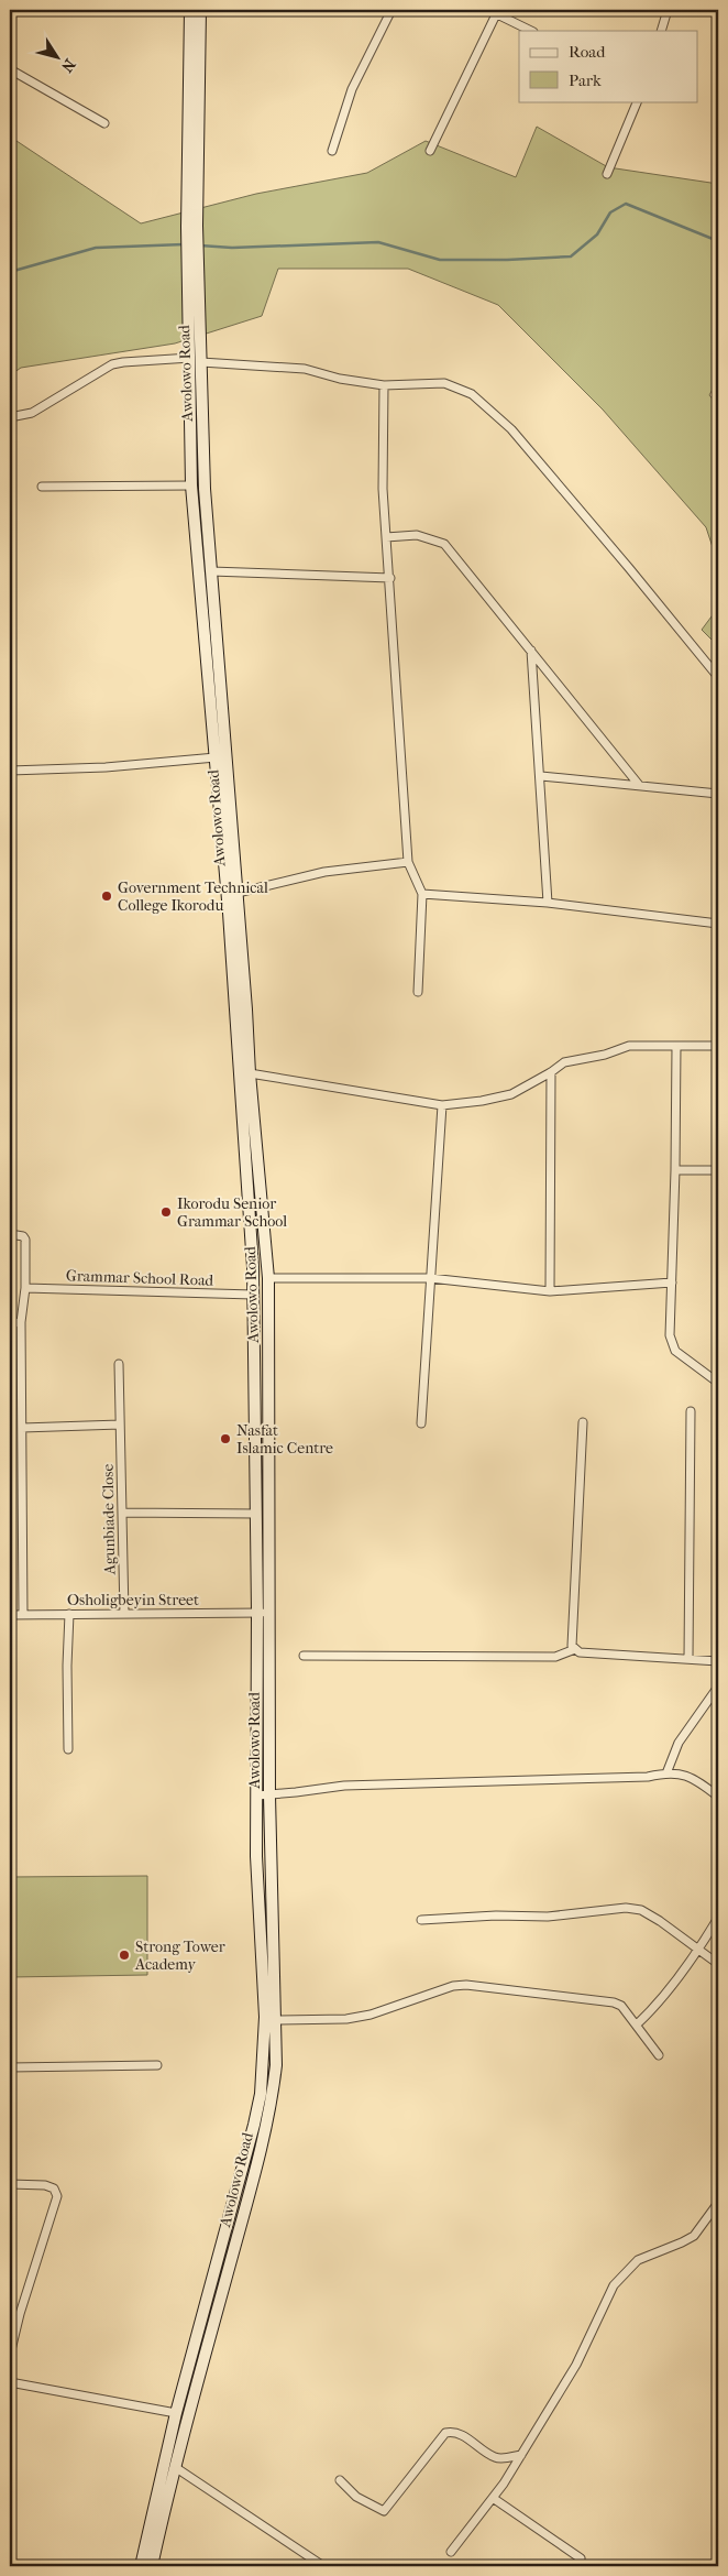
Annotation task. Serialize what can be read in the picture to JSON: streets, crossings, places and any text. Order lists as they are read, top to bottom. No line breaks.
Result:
{"streets":{"main road":["Awolowo Road"],"street":["Grammar School Road","Agunbiade Close","Osholigbeyin Street"]},"crossings":[["Awolowo Road","Grammar School Road"],["Awolowo Road","Osholigbeyin Street"],["Agunbiade Close","Osholigbeyin Street"]],"places":["Government Technical College Ikorodu","Ikorodu Senior Grammar School","Nasfat Islamic Centre","Strong Tower Academy"],"legend":["Road","Park"],"north":"bottom right"}
